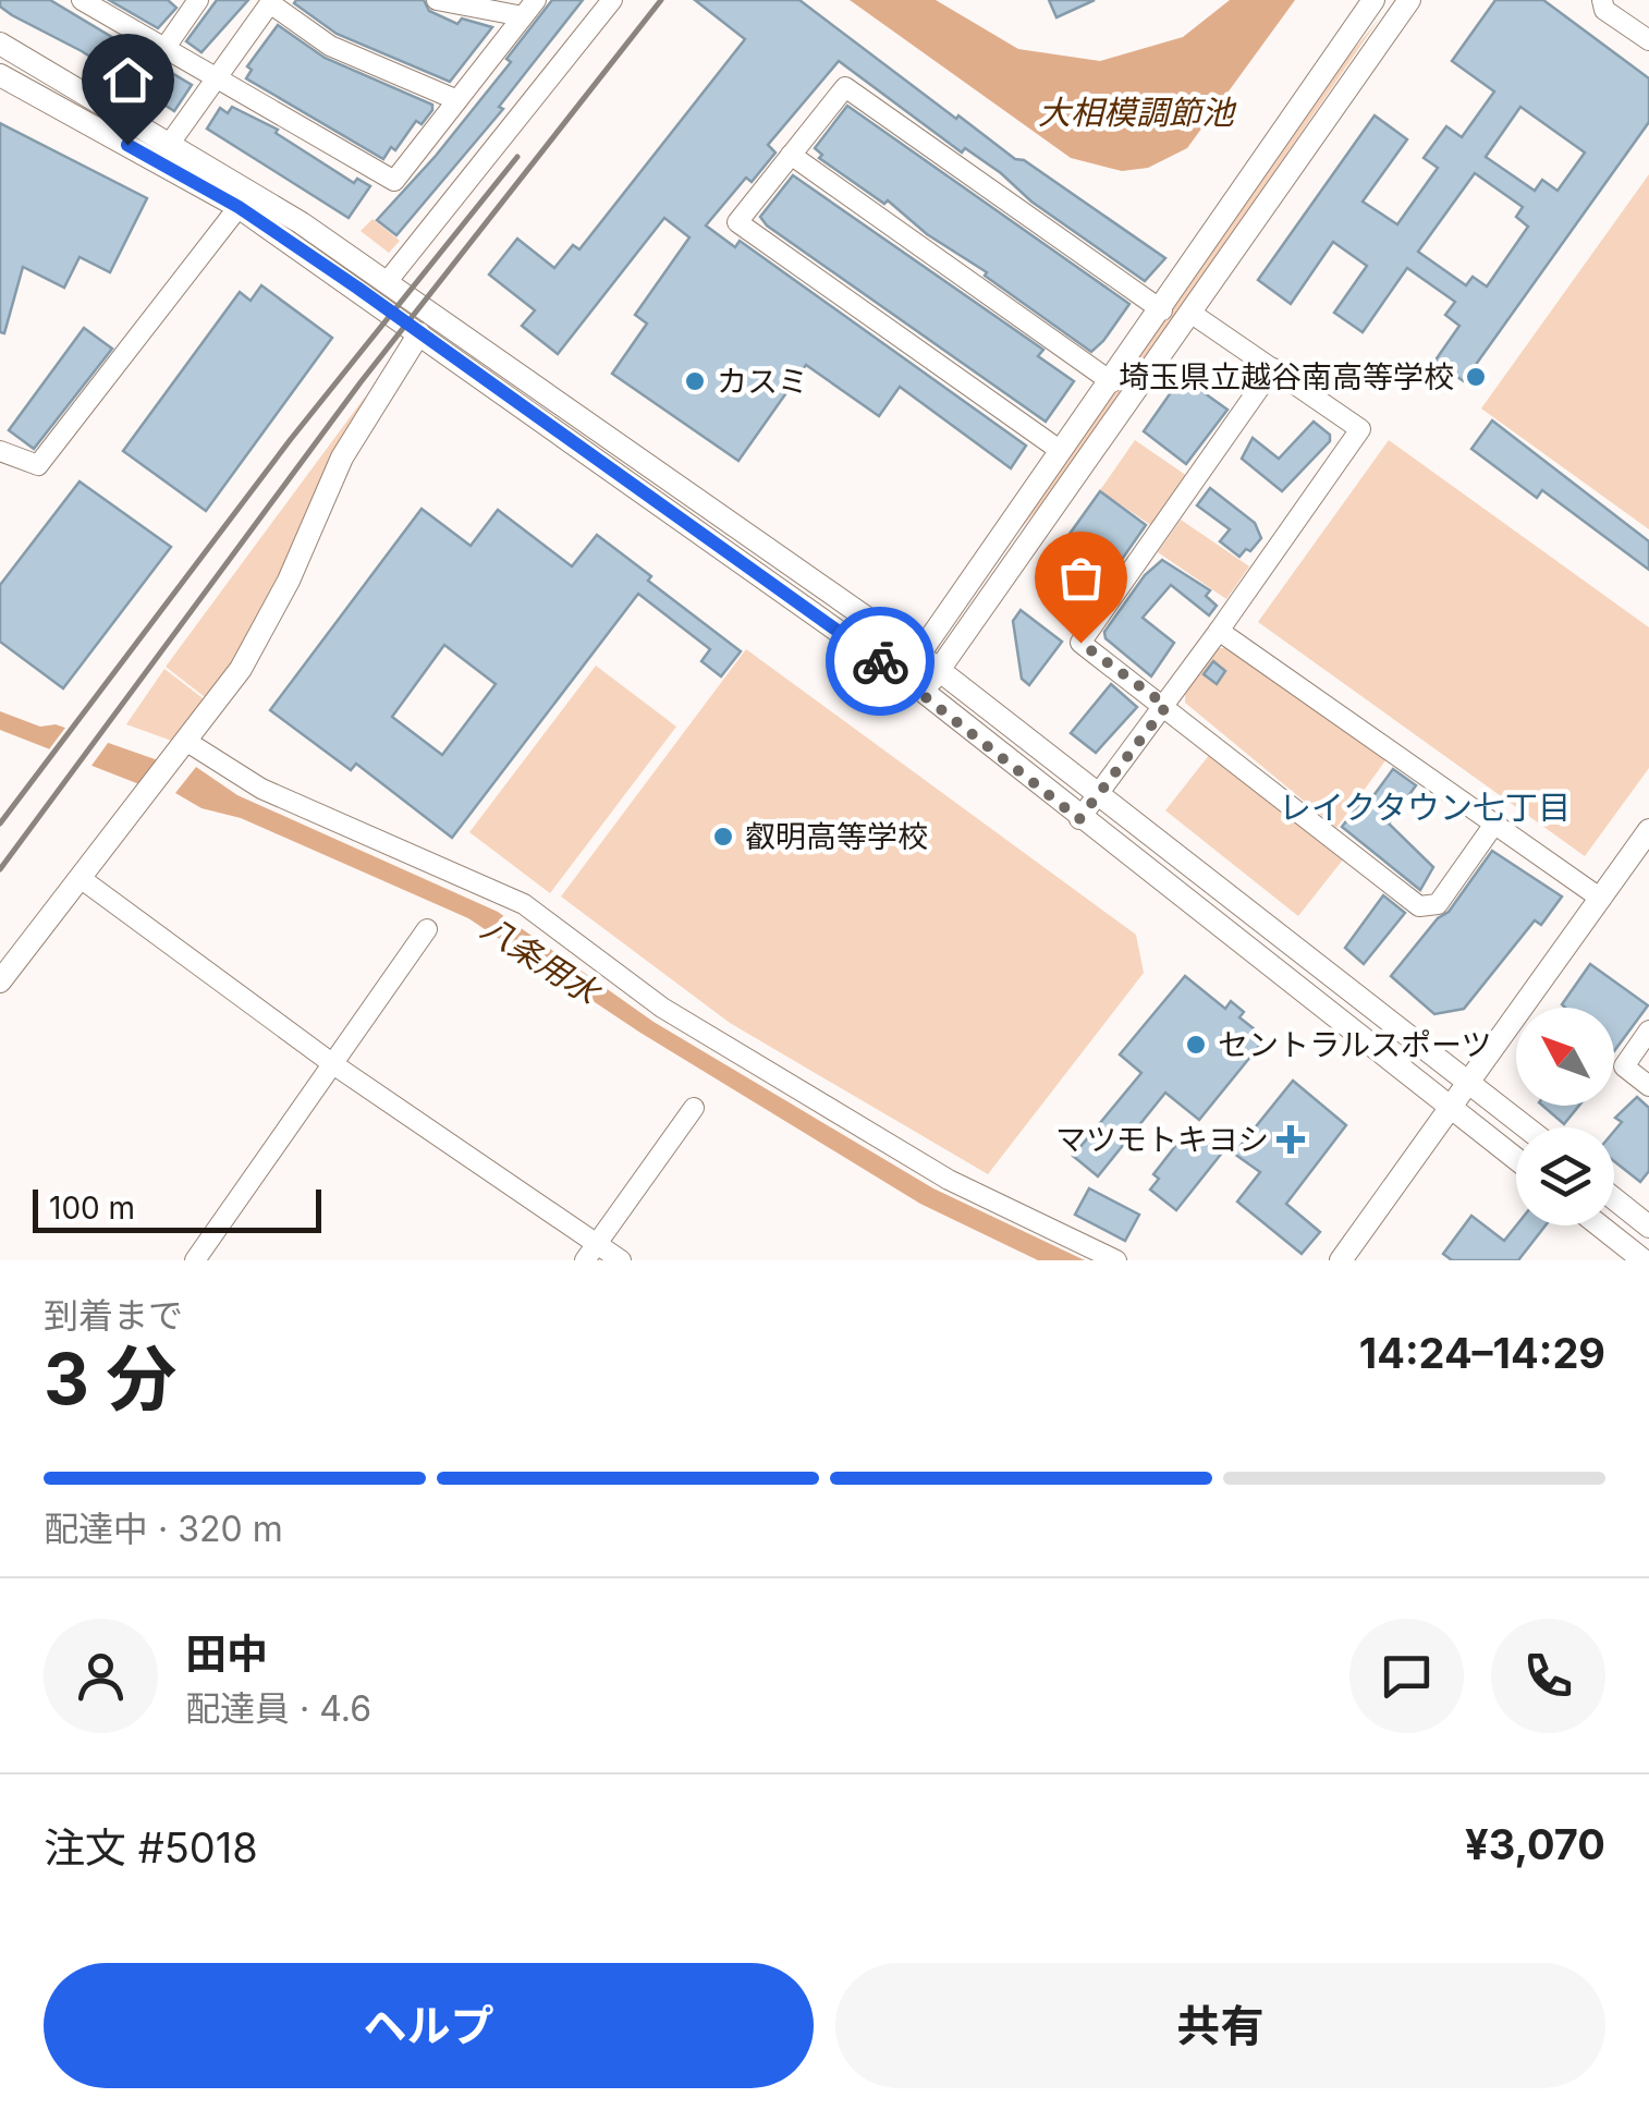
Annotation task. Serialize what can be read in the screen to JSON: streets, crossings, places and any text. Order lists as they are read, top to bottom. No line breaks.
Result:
{"districts":["レイクタウン七丁目"],"water":["大相模調節池","八条用水"],"places":{"other":["埼玉県立越谷南高等学校","カスミ","叡明高等学校","セントラルスポーツ"],"health":["マツモトキヨシ"]},"scale_bar":"100 m","north":"top left","page":{"scale":"100 m","heading":["3 分","到着まで","14:24–14:29"],"panel":["田中","配達員 · 4.6","注文 #5018","¥3,070"],"bar":"配達中 · 320 m","buttons":["ヘルプ","共有"]}}
